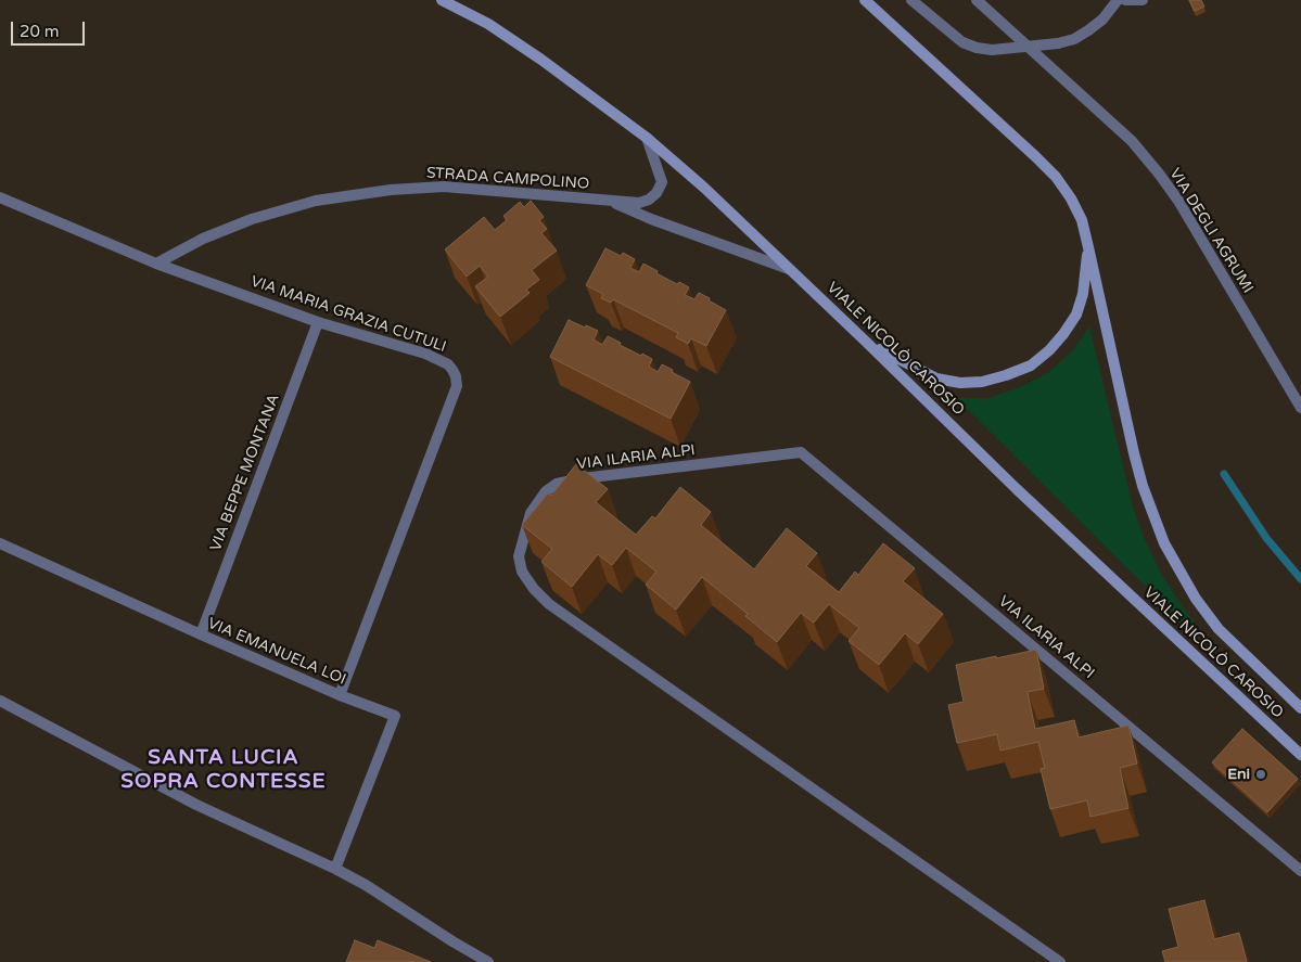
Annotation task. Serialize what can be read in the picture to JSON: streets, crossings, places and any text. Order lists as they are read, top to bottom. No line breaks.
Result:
{"streets":{"main road":["VIALE NICOLÒ CAROSIO"],"street":["STRADA CAMPOLINO","VIA DEGLI AGRUMI","VIA MARIA GRAZIA CUTULI","VIA ILARIA ALPI","VIA BEPPE MONTANA","VIA EMANUELA LOI"]},"crossings":[["STRADA CAMPOLINO","VIA MARIA GRAZIA CUTULI"],["STRADA CAMPOLINO","VIALE NICOLÒ CAROSIO"],["VIA MARIA GRAZIA CUTULI","VIA BEPPE MONTANA"],["VIA MARIA GRAZIA CUTULI","VIA EMANUELA LOI"],["VIA BEPPE MONTANA","VIA EMANUELA LOI"]],"districts":["SANTA LUCIA SOPRA CONTESSE"],"places":["Eni"],"scale_bar":"20 m"}
